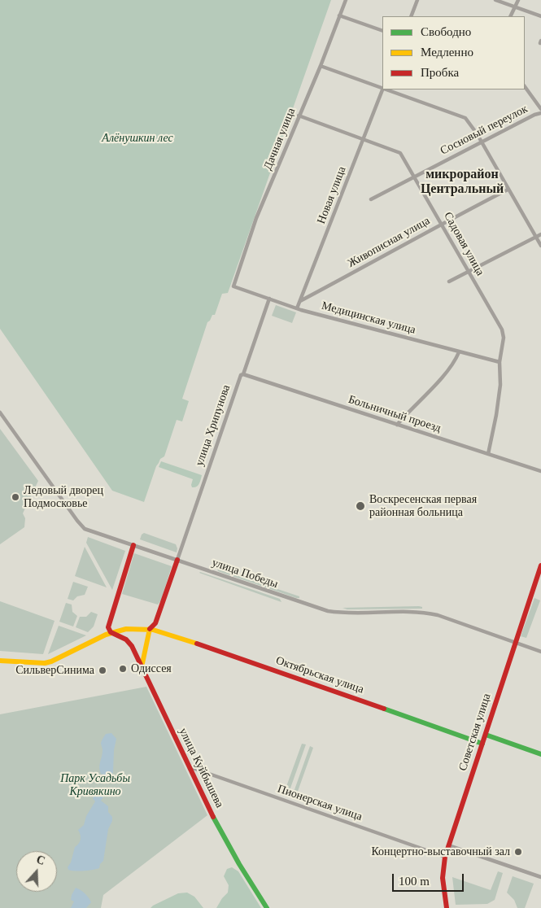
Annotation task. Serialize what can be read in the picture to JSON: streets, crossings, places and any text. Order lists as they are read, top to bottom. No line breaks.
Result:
{"streets":{"street":["Сосновый переулок","Дачная улица","Новая улица","Живописная улица","Садовая улица","Медицинская улица","Больничный проезд","улица Хрипунова","улица Победы","Октябрьская улица","Советская улица","улица Куйбышева","Пионерская улица"]},"crossings":[["Сосновый переулок","Садовая улица"],["Дачная улица","Садовая улица"],["Дачная улица","Медицинская улица"],["Новая улица","Живописная улица"],["Новая улица","Садовая улица"],["Новая улица","Медицинская улица"],["Живописная улица","Садовая улица"],["Садовая улица","Медицинская улица"],["Садовая улица","Больничный проезд"],["Медицинская улица","улица Хрипунова"],["Больничный проезд","улица Хрипунова"],["улица Хрипунова","улица Победы"],["улица Победы","Советская улица"],["Октябрьская улица","Советская улица"],["Октябрьская улица","улица Куйбышева"],["Советская улица","Пионерская улица"],["улица Куйбышева","Пионерская улица"]],"districts":["микрорайон Центральный"],"parks":["Алёнушкин лес","Парк Усадьбы Кривякино"],"places":["Ледовый дворец Подмосковье","Воскресенская первая районная больница","Одиссея","СильверСинима","Концертно-выставочный зал"],"legend":["Свободно","Медленно","Пробка"],"scale_bar":"100 m","north":"top"}
